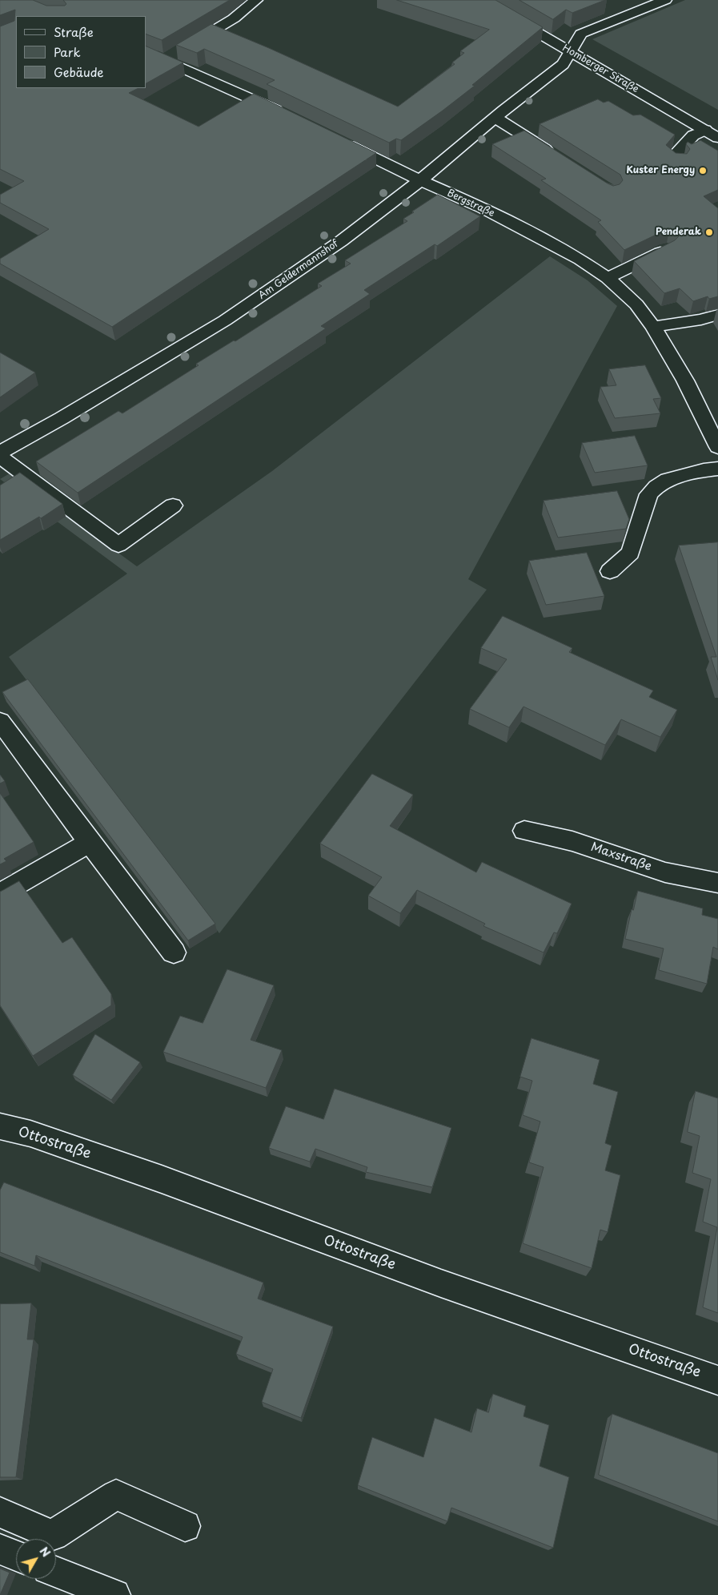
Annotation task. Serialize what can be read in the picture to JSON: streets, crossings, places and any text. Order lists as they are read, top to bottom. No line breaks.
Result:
{"streets":{"street":["Homberger Straße","Bergstraße","Am Geldermannshof","Maxstraße","Ottostraße"]},"crossings":[["Homberger Straße","Am Geldermannshof"],["Bergstraße","Am Geldermannshof"]],"places":["Kuster Energy","Penderak"],"legend":["Straße","Park","Gebäude"],"north":"top right"}
